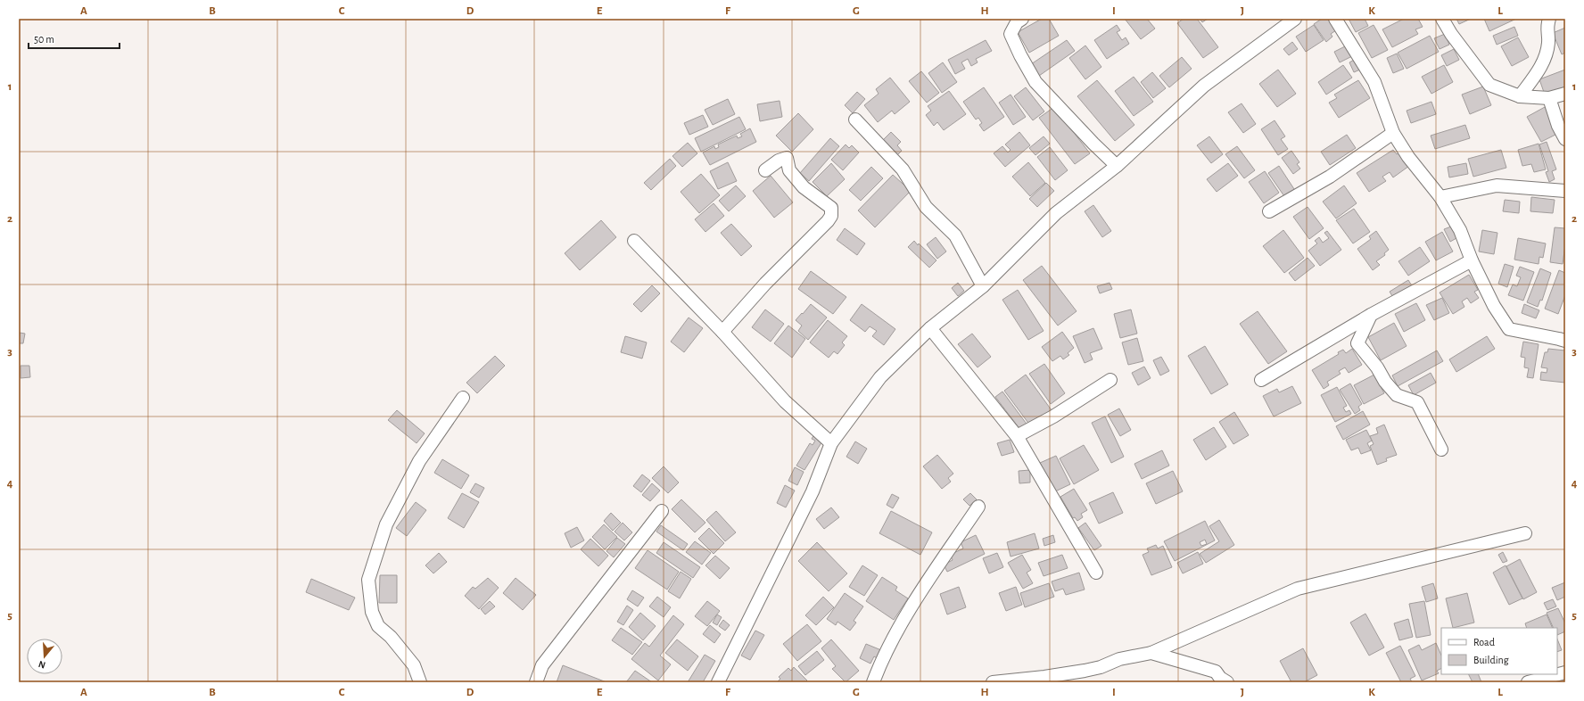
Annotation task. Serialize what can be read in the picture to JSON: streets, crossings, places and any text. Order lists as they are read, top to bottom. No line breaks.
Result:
{"legend":["Road","Building"],"scale_bar":"50 m","north":"bottom","grid":{"columns":["A","B","C","D","E","F","G","H","I","J","K","L"],"rows":["1","2","3","4","5"]}}
